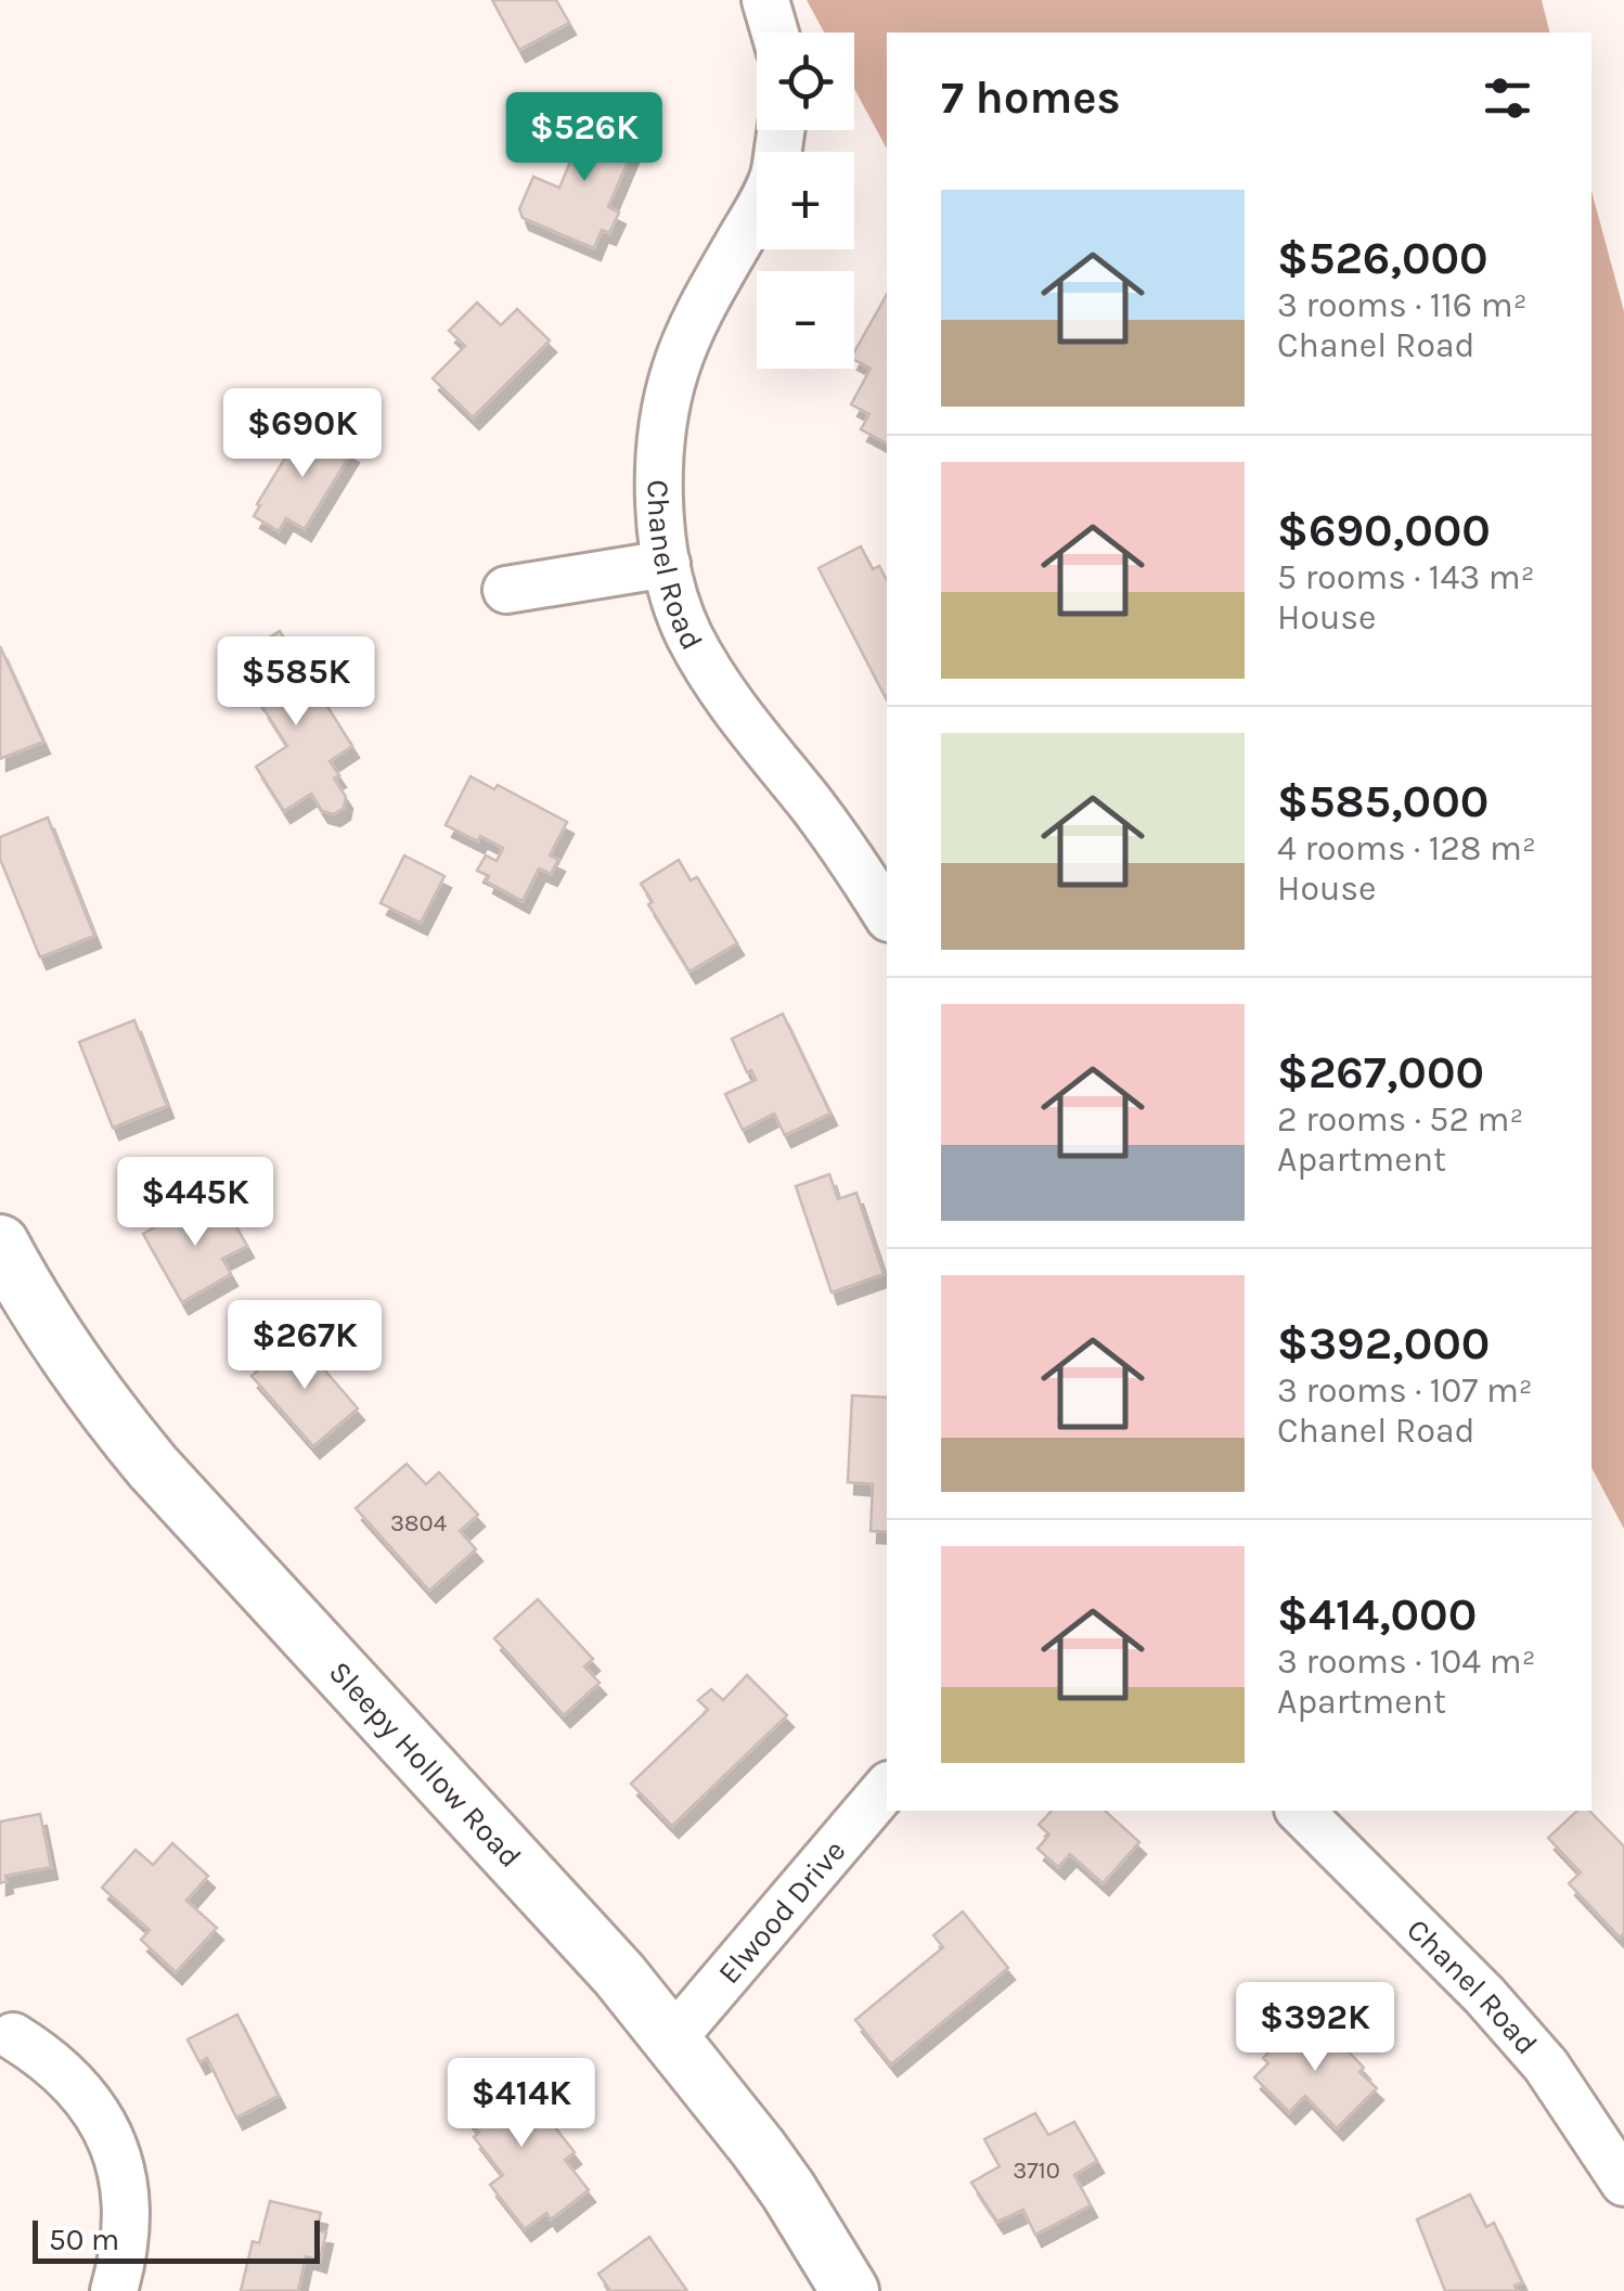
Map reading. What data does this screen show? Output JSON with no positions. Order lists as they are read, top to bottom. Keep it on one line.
{"streets":{"main road":["Sleepy Hollow Road"],"street":["Chanel Road","Elwood Drive"]},"crossings":[["Sleepy Hollow Road","Elwood Drive"]],"house_numbers":["3804","3710"],"scale_bar":"50 m","page":{"map_buttons":["+","−"],"heading":"7 homes","price":["$526K","$690K","$585K","$445K","$267K","$392K","$414K"],"list":[{"name":"$526,000","note":"3 rooms · 116 m² · Chanel Road"},{"name":"$690,000","note":"5 rooms · 143 m² · House"},{"name":"$585,000","note":"4 rooms · 128 m² · House"},{"name":"$267,000","note":"2 rooms · 52 m² · Apartment"},{"name":"$392,000","note":"3 rooms · 107 m² · Chanel Road"},{"name":"$414,000","note":"3 rooms · 104 m² · Apartment"}],"scale":"50 m"}}
